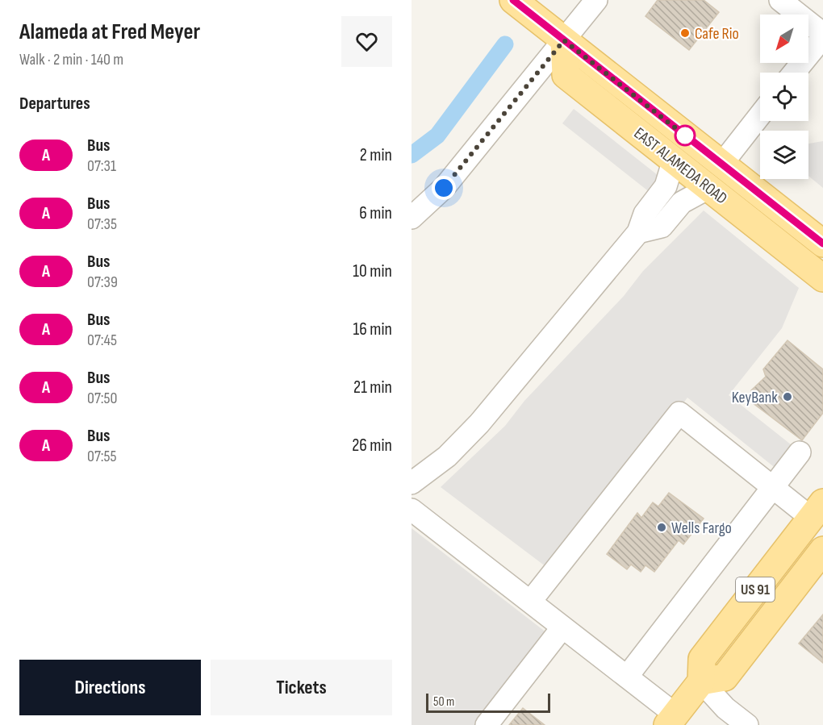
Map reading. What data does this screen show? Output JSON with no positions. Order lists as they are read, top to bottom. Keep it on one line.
{"streets":{"main road":["EAST ALAMEDA ROAD","US 91"]},"places":["Cafe Rio","KeyBank","Wells Fargo"],"lines":["bus line A"],"scale_bar":"50 m","north":"bottom left","page":{"heading":[["Alameda at Fred Meyer","Walk · 2 min · 140 m"],"Departures"],"list":[{"mark":"A","name":"Bus","note":"07:31","value":"2 min"},{"mark":"A","name":"Bus","note":"07:35","value":"6 min"},{"mark":"A","name":"Bus","note":"07:39","value":"10 min"},{"mark":"A","name":"Bus","note":"07:45","value":"16 min"},{"mark":"A","name":"Bus","note":"07:50","value":"21 min"},{"mark":"A","name":"Bus","note":"07:55","value":"26 min"}],"buttons":["Directions","Tickets"],"scale":"50 m"}}
